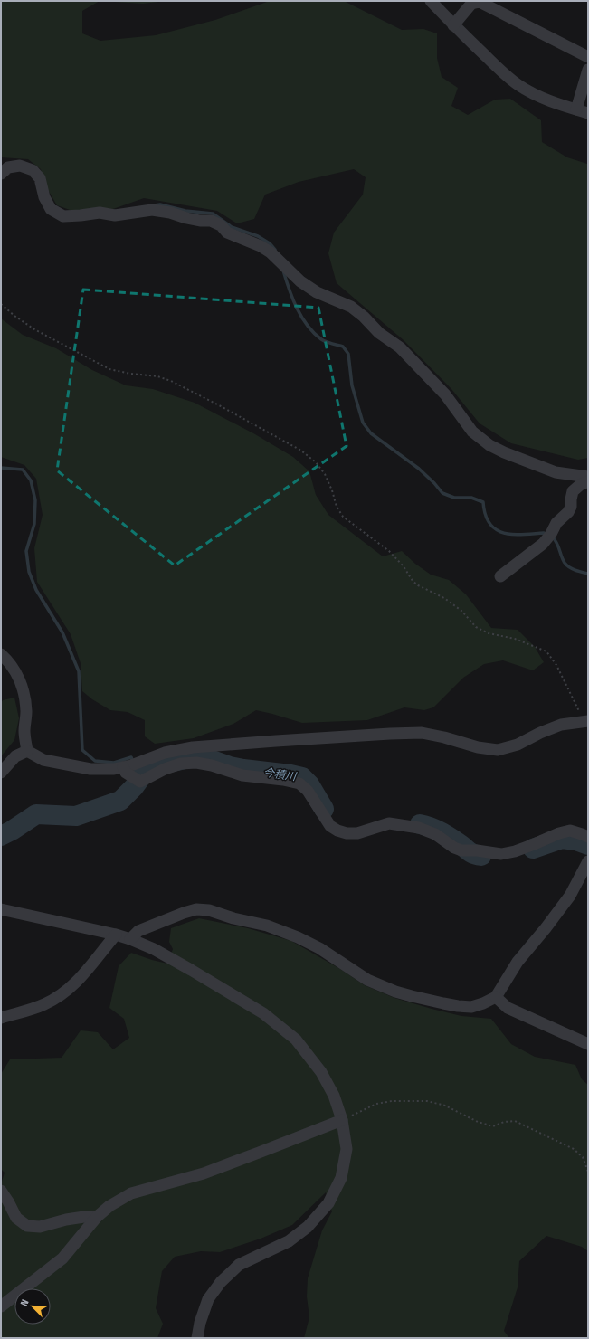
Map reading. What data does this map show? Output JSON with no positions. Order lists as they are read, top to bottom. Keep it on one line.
{"water":["今積川"],"north":"top left"}
